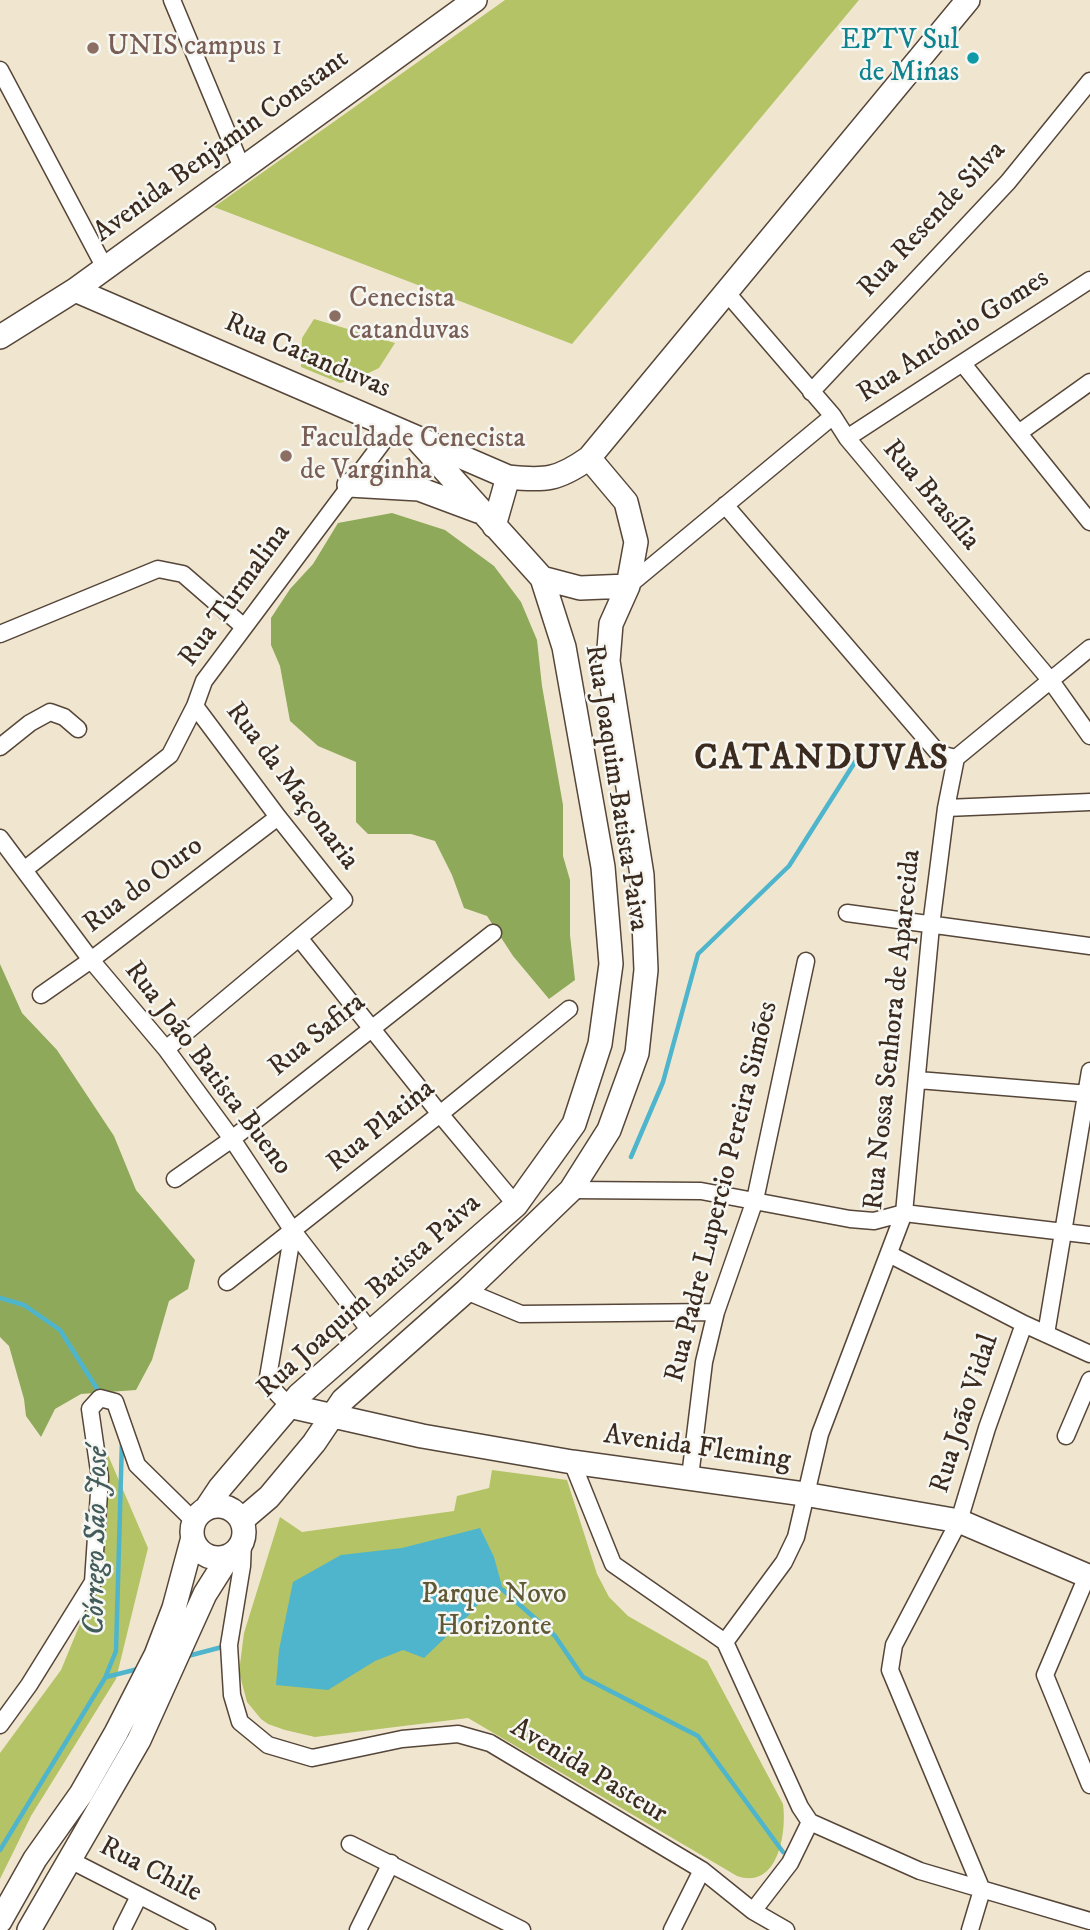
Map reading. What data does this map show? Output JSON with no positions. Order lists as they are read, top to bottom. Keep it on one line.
{"streets":{"main road":["Avenida Benjamin Constant","Rua Catanduvas","Rua Joaquim Batista Paiva","Avenida Fleming"],"street":["Rua Resende Silva","Rua Antônio Gomes","Rua Brasília","Rua Turmalina","Rua da Maçonaria","Rua do Ouro","Rua Nossa Senhora de Aparecida","Rua Safira","Rua João Batista Bueno","Rua Platina","Rua Padre Lupercio Pereira Simões","Rua João Vidal","Avenida Pasteur","Rua Chile"]},"crossings":[["Avenida Benjamin Constant","Rua Catanduvas"],["Rua Resende Silva","Rua Brasília"],["Rua Antônio Gomes","Rua Brasília"],["Rua Catanduvas","Rua Brasília"],["Rua Catanduvas","Rua Turmalina"],["Rua Catanduvas","Rua Joaquim Batista Paiva"],["Rua Turmalina","Rua da Maçonaria"],["Rua Turmalina","Rua João Batista Bueno"],["Rua da Maçonaria","Rua do Ouro"],["Rua Joaquim Batista Paiva","Rua João Batista Bueno"],["Rua Joaquim Batista Paiva","Avenida Fleming"],["Rua Joaquim Batista Paiva","Avenida Pasteur"],["Rua Joaquim Batista Paiva","Rua Chile"],["Rua do Ouro","Rua João Batista Bueno"],["Rua Nossa Senhora de Aparecida","Avenida Fleming"],["Rua Safira","Rua João Batista Bueno"],["Rua João Batista Bueno","Rua Platina"],["Rua Padre Lupercio Pereira Simões","Avenida Fleming"],["Rua João Vidal","Avenida Fleming"]],"districts":["CATANDUVAS"],"water":["Córrego São José"],"parks":["Parque Novo Horizonte"],"places":["UNIS campus 1","EPTV Sul de Minas","Cenecista catanduvas","Faculdade Cenecista de Varginha"]}
